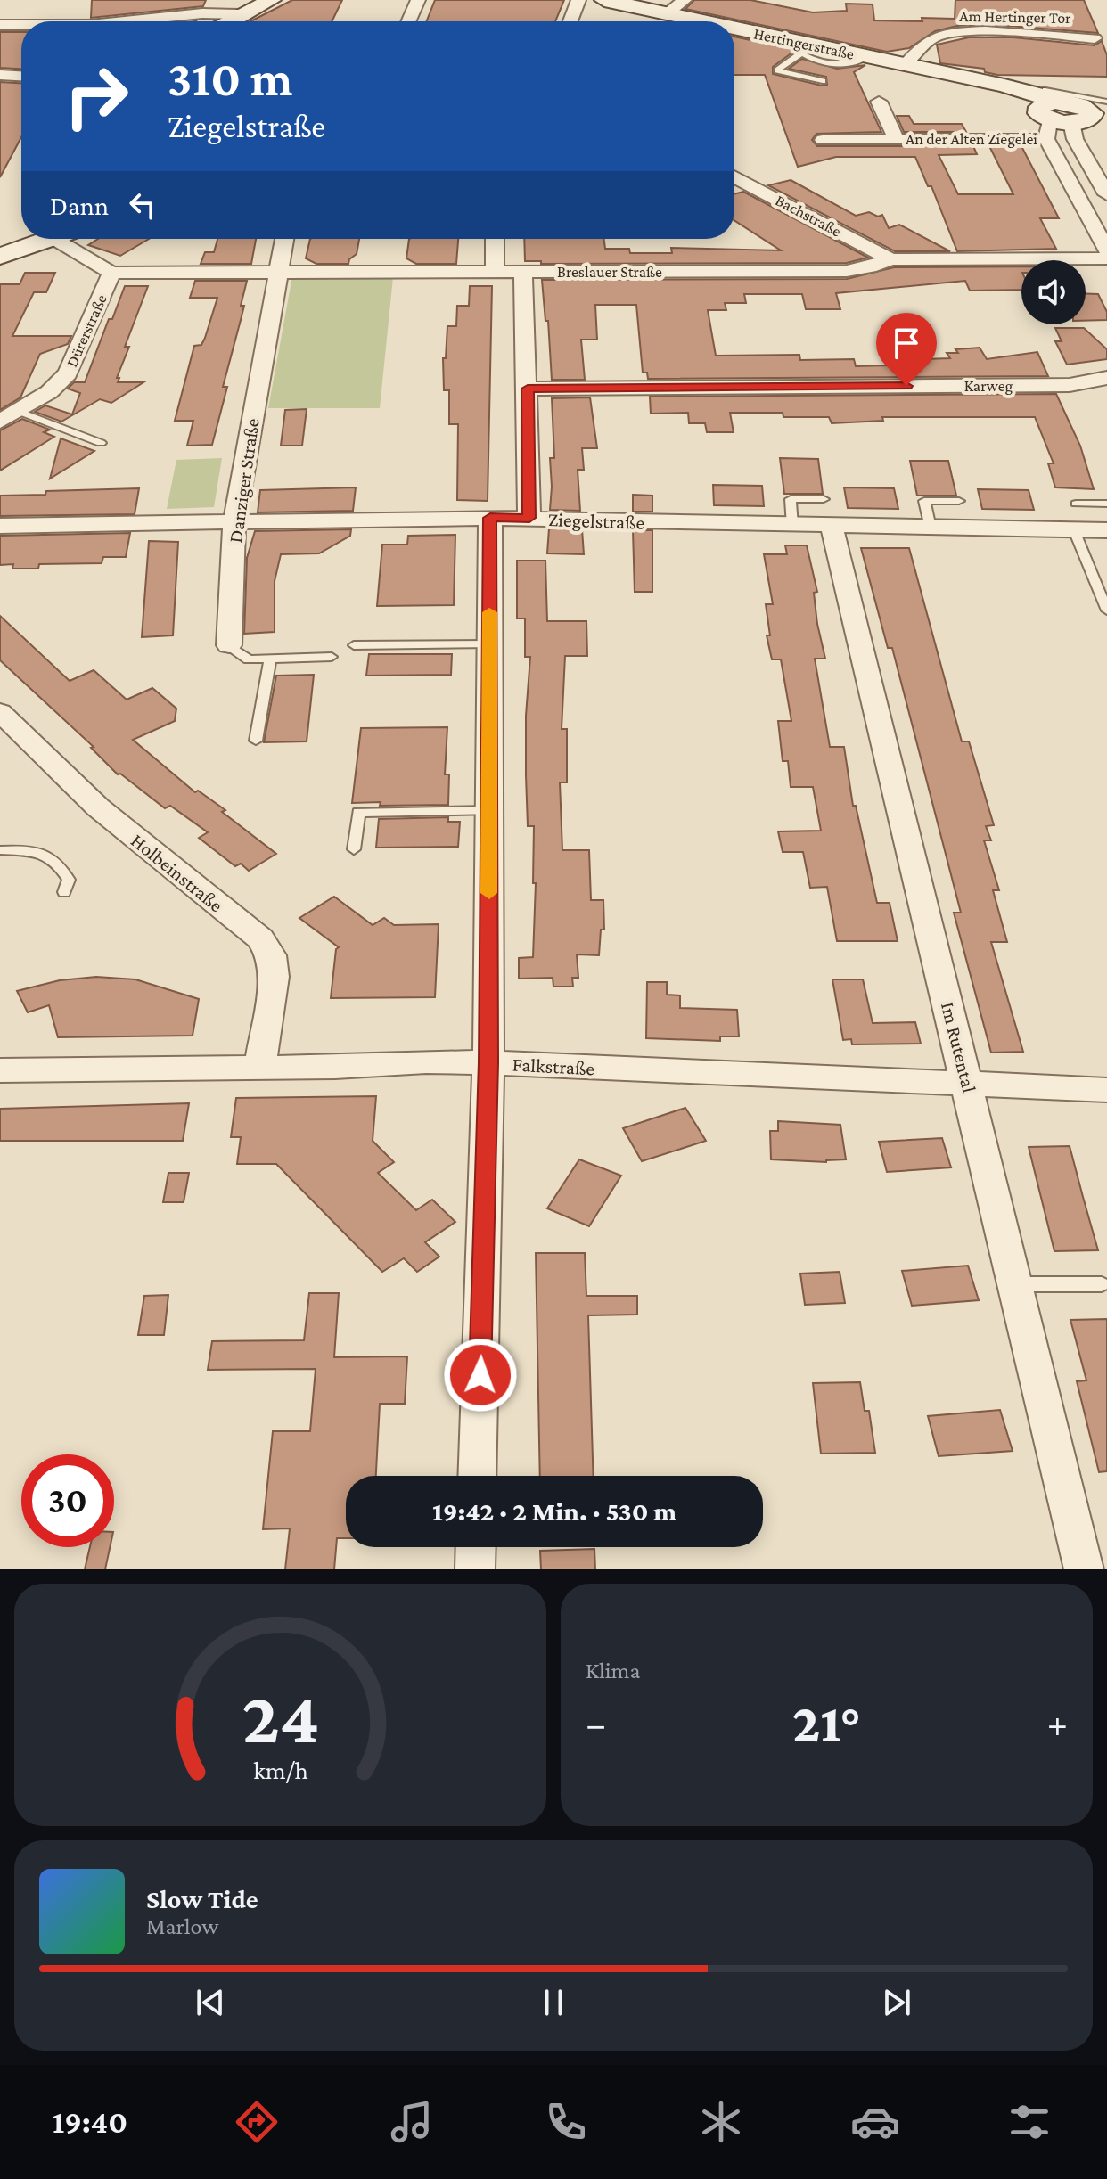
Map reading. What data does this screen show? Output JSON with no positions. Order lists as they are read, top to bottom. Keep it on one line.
{"streets":{"main road":["Hertingerstraße"],"street":["Am Hertinger Tor","An der Alten Ziegelei","Bachstraße","Breslauer Straße","Dürerstraße","Karweg","Danziger Straße","Ziegelstraße","Holbeinstraße","Im Rutental","Falkstraße"]},"crossings":[["Am Hertinger Tor","Hertingerstraße"],["Hertingerstraße","An der Alten Ziegelei"],["Bachstraße","Breslauer Straße"],["Breslauer Straße","Dürerstraße"],["Breslauer Straße","Danziger Straße"],["Danziger Straße","Ziegelstraße"],["Ziegelstraße","Im Rutental"],["Holbeinstraße","Falkstraße"],["Im Rutental","Falkstraße"]],"page":{"turn":["310 m","Ziegelstraße"],"then":"Dann","limit":"30","trip":"19:42 · 2 Min. · 530 m","tile":"Klima","heat":["−","21°","+"],"song":["Slow Tide","Marlow"],"tabs":"19:40","gauge":["24","km/h"]}}
